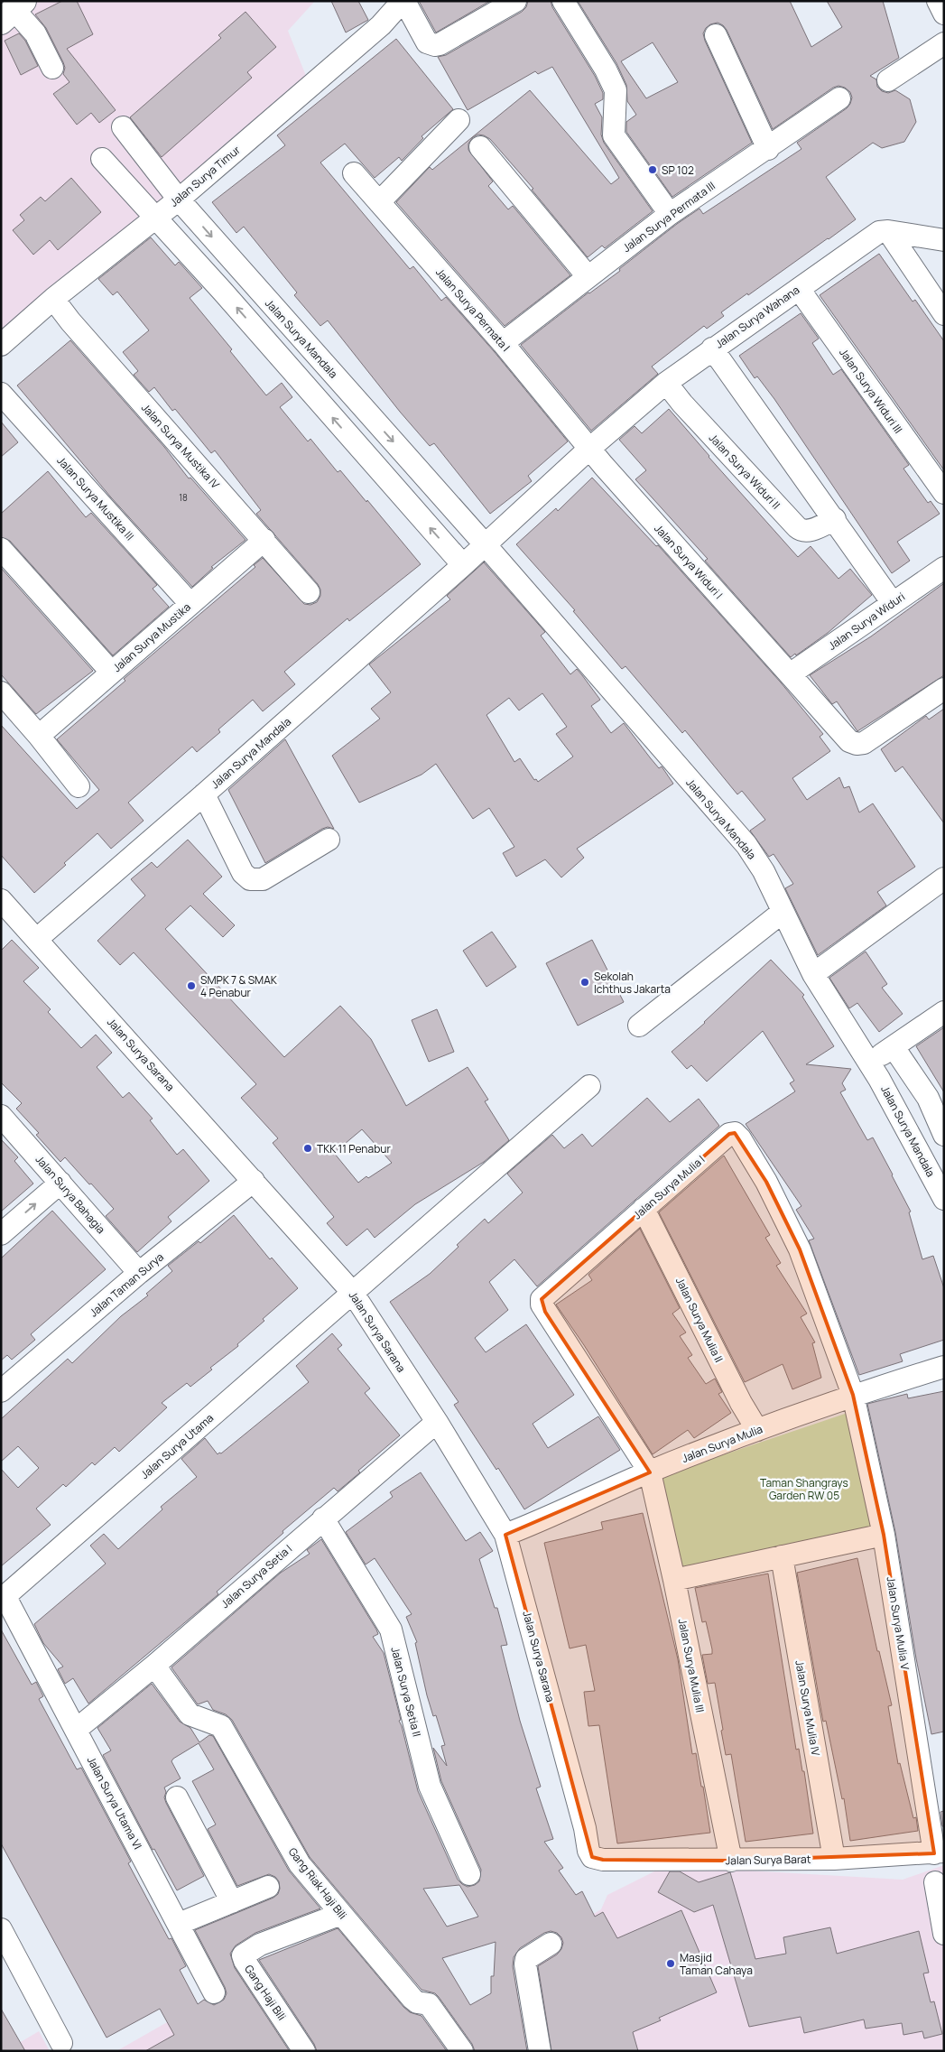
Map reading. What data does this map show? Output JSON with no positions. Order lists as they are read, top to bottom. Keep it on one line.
{"streets":{"street":["Jalan Surya Timur","Jalan Surya Permata III","Jalan Surya Permata I","Jalan Surya Wahana","Jalan Surya Mandala","Jalan Surya Widuri III","Jalan Surya Mustika IV","Jalan Surya Widuri II","Jalan Surya Mustika III","Jalan Surya Widuri I","Jalan Surya Widuri","Jalan Surya Mustika","Jalan Surya Sarana","Jalan Surya Mulia I","Jalan Surya Bahagia","Jalan Taman Surya","Jalan Surya Mulia II","Jalan Surya Mulia","Jalan Surya Utama","Jalan Surya Setia I","Jalan Surya Mulia V","Jalan Surya Mulia III","Jalan Surya Setia II","Jalan Surya Mulia IV","Jalan Surya Utama VI","Jalan Surya Barat","Gang Riak Haji Bili","Gang Haji Bili"]},"crossings":[["Jalan Surya Timur","Jalan Surya Mandala"],["Jalan Surya Timur","Jalan Surya Mustika IV"],["Jalan Surya Permata III","Jalan Surya Permata I"],["Jalan Surya Permata I","Jalan Surya Wahana"],["Jalan Surya Permata I","Jalan Surya Mandala"],["Jalan Surya Permata I","Jalan Surya Widuri I"],["Jalan Surya Wahana","Jalan Surya Mandala"],["Jalan Surya Wahana","Jalan Surya Widuri III"],["Jalan Surya Wahana","Jalan Surya Widuri II"],["Jalan Surya Wahana","Jalan Surya Widuri I"],["Jalan Surya Mandala","Jalan Surya Widuri I"],["Jalan Surya Mandala","Jalan Surya Sarana"],["Jalan Surya Mustika IV","Jalan Surya Mustika"],["Jalan Surya Mustika III","Jalan Surya Mustika"],["Jalan Surya Widuri I","Jalan Surya Widuri"],["Jalan Surya Sarana","Jalan Taman Surya"],["Jalan Surya Sarana","Jalan Surya Mulia"],["Jalan Surya Sarana","Jalan Surya Utama"],["Jalan Surya Sarana","Jalan Surya Setia I"],["Jalan Surya Sarana","Jalan Surya Barat"],["Jalan Surya Mulia I","Jalan Surya Mulia II"],["Jalan Surya Mulia I","Jalan Surya Mulia"],["Jalan Surya Mulia I","Jalan Surya Mulia V"],["Jalan Surya Mulia I","Jalan Surya Mulia III"],["Jalan Surya Bahagia","Jalan Taman Surya"],["Jalan Surya Mulia II","Jalan Surya Mulia"],["Jalan Surya Mulia","Jalan Surya Mulia V"],["Jalan Surya Mulia","Jalan Surya Mulia III"],["Jalan Surya Utama","Jalan Surya Utama VI"],["Jalan Surya Setia I","Jalan Surya Setia II"],["Jalan Surya Setia I","Jalan Surya Utama VI"],["Jalan Surya Setia I","Gang Riak Haji Bili"],["Jalan Surya Mulia V","Jalan Surya Barat"],["Jalan Surya Mulia III","Jalan Surya Barat"],["Jalan Surya Mulia IV","Jalan Surya Barat"],["Gang Riak Haji Bili","Gang Haji Bili"]],"parks":["Taman Shangrays Garden RW 05"],"places":["SP 102","Sekolah Ichthus Jakarta","SMPK 7 & SMAK 4 Penabur","TKK 11 Penabur","Masjid Taman Cahaya"],"house_numbers":["18"]}
